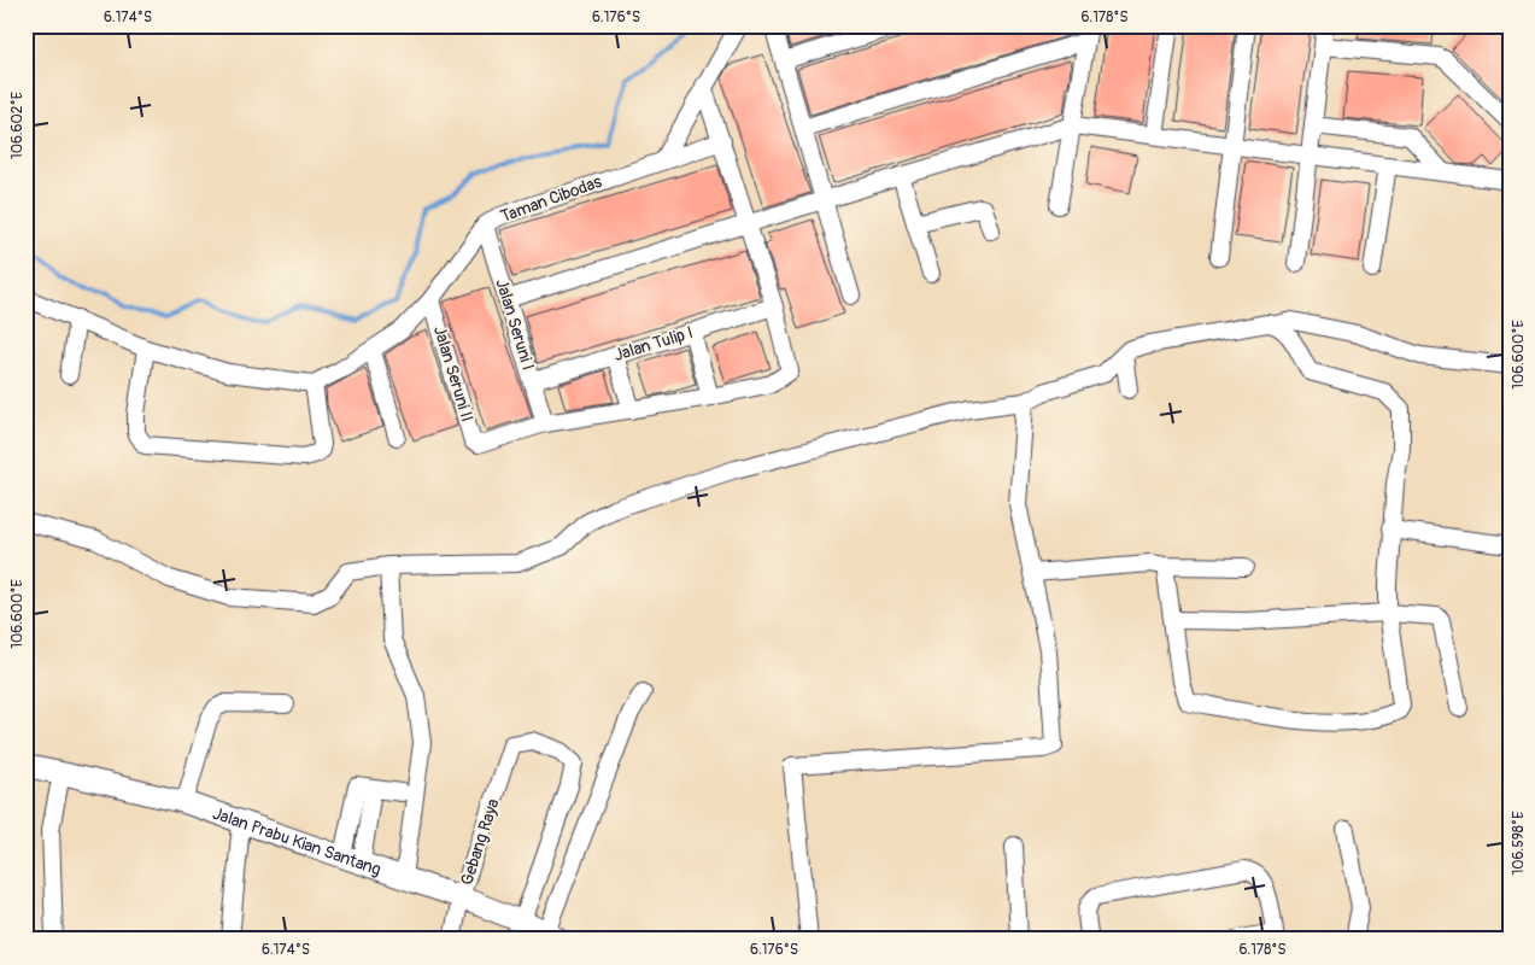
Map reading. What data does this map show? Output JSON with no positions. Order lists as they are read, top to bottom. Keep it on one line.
{"streets":{"main road":["Jalan Prabu Kian Santang"],"street":["Taman Cibodas","Jalan Seruni I","Jalan Tulip I","Jalan Seruni II","Gebang Raya"]},"crossings":[["Taman Cibodas","Jalan Seruni I"],["Taman Cibodas","Jalan Seruni II"],["Jalan Seruni I","Jalan Tulip I"],["Jalan Seruni I","Jalan Seruni II"],["Jalan Prabu Kian Santang","Gebang Raya"]],"coordinates":["6.174°S","6.176°S","6.178°S","106.602°E","106.600°E","106.598°E"]}
